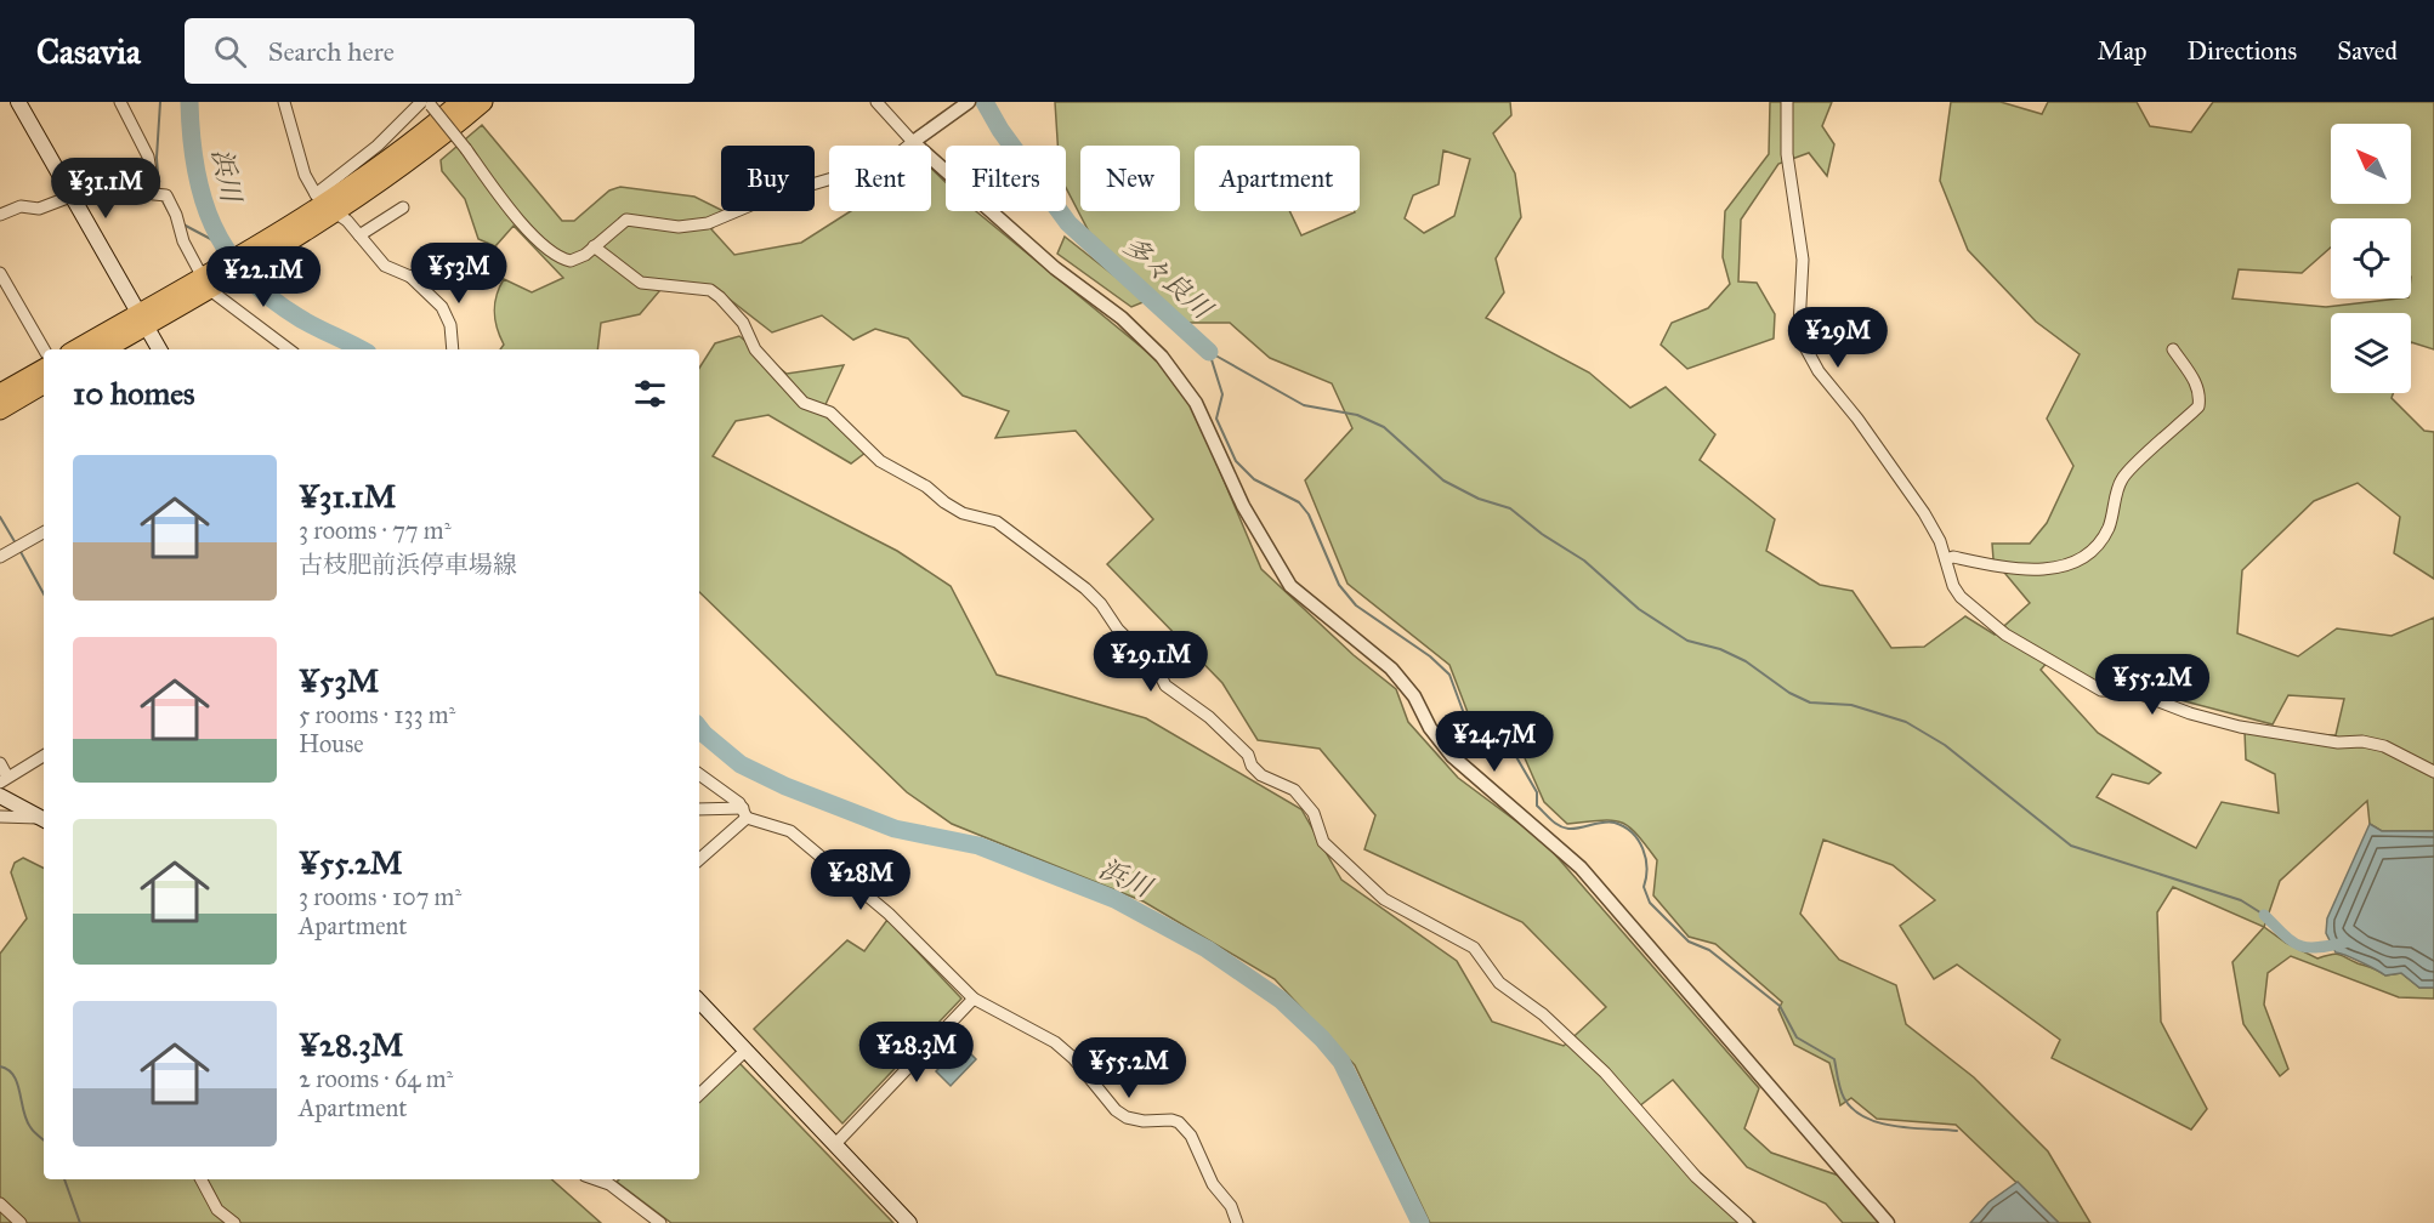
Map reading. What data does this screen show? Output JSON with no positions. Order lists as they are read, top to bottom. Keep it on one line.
{"water":["浜川","多々良川"],"north":"top left","page":{"header":"Casavia","search":"Search here","nav":["Map","Directions","Saved"],"chip":["Buy","Rent","Filters","New","Apartment"],"price":["¥31.1M","¥53M","¥22.1M","¥29M","¥29.1M","¥55.2M","¥24.7M","¥28M","¥28.3M","¥55.2M"],"heading":"10 homes","list":[{"name":"¥31.1M","note":"3 rooms · 77 m² · 古枝肥前浜停車場線"},{"name":"¥53M","note":"5 rooms · 133 m² · House"},{"name":"¥55.2M","note":"3 rooms · 107 m² · Apartment"},{"name":"¥28.3M","note":"2 rooms · 64 m² · Apartment"}]}}
